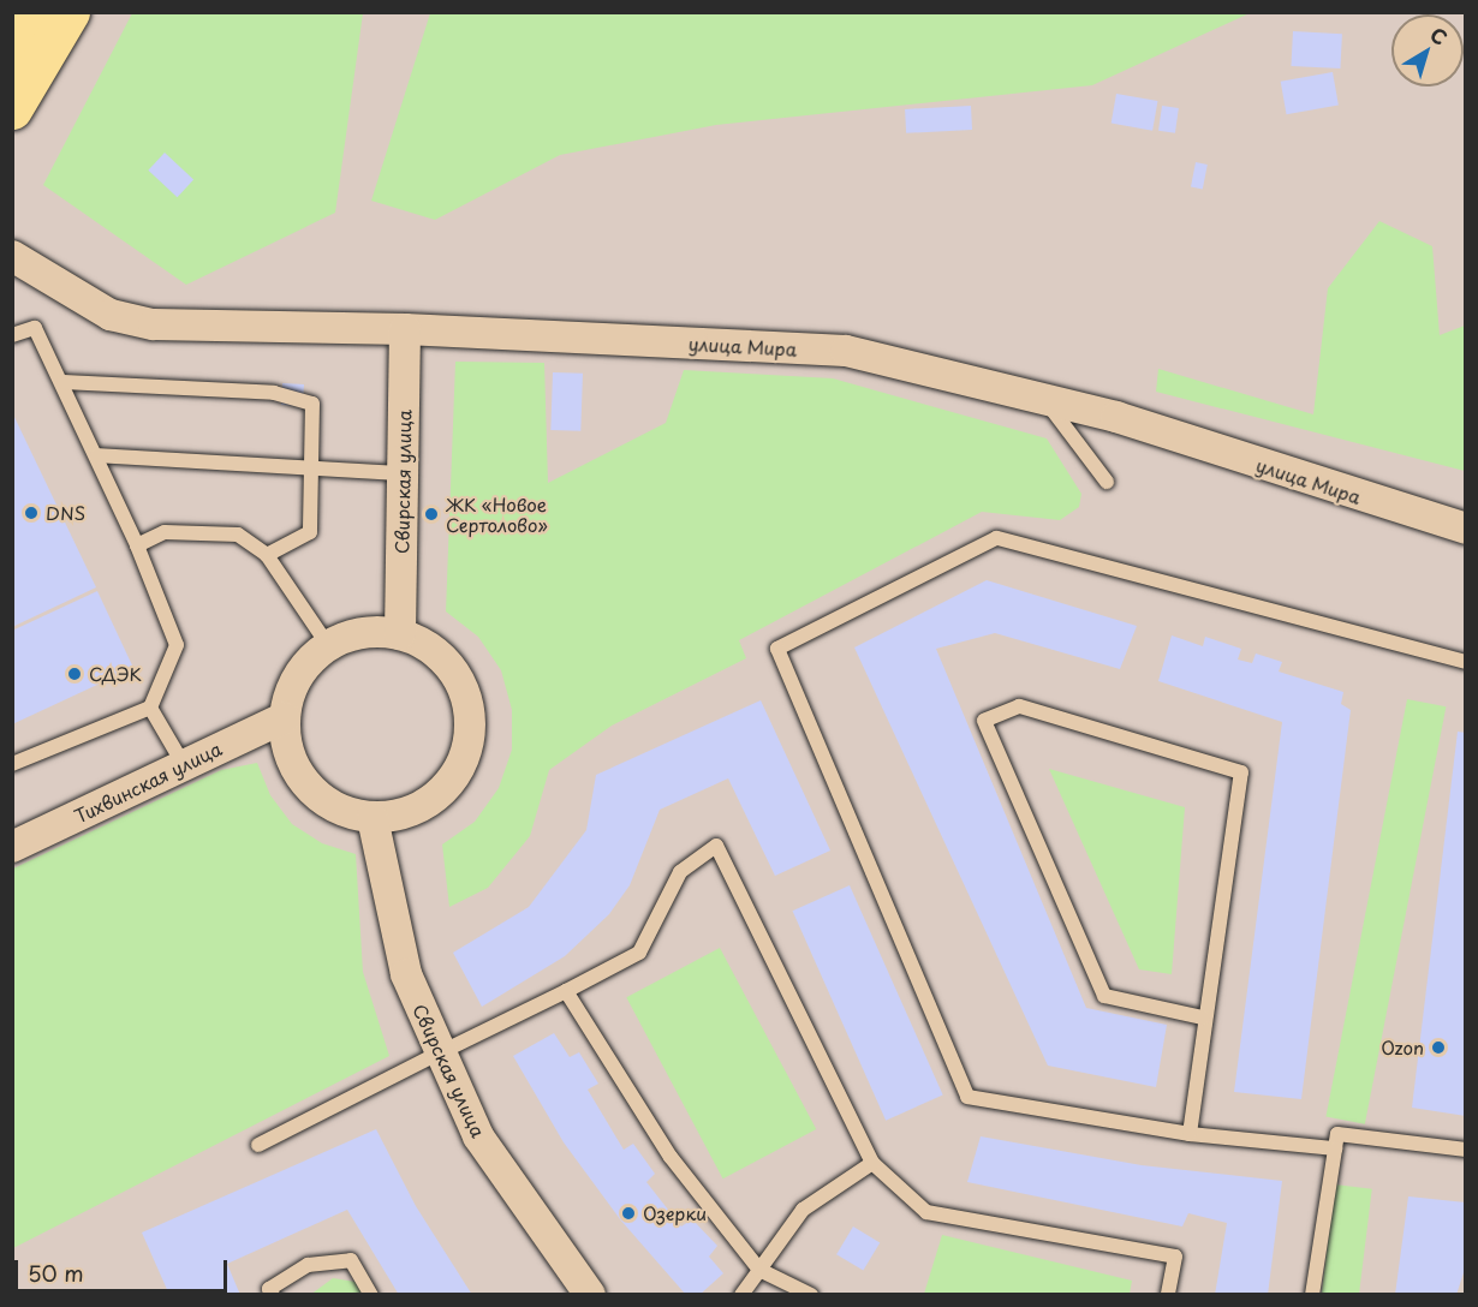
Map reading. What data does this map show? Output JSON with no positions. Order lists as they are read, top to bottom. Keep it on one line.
{"streets":{"street":["улица Мира","Свирская улица","Тихвинская улица"]},"crossings":[["улица Мира","Свирская улица"],["Свирская улица","Тихвинская улица"]],"places":["DNS","ЖК «Новое Сертолово»","СДЭК","Ozon","Озерки"],"scale_bar":"50 m","north":"top right"}
